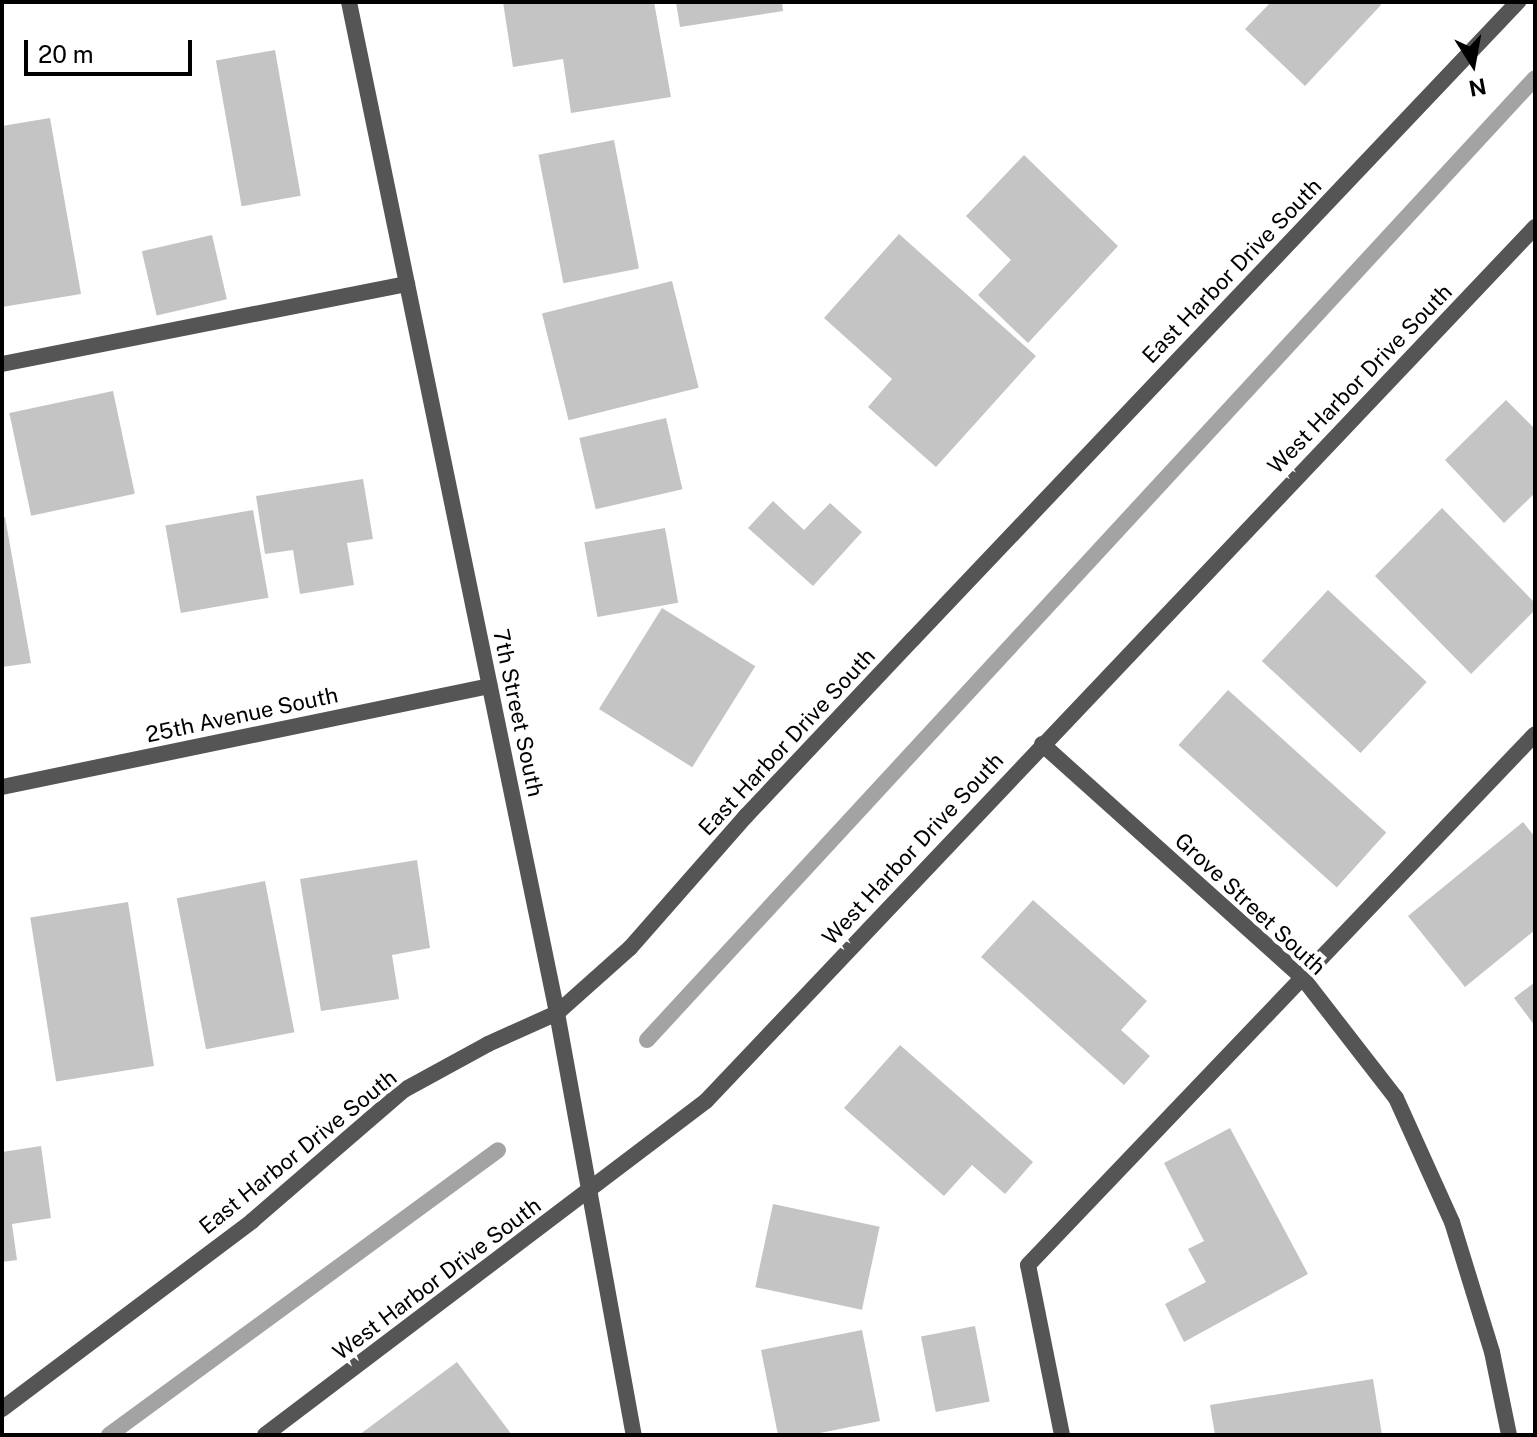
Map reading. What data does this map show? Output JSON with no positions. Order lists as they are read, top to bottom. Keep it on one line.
{"streets":{"street":["East Harbor Drive South","West Harbor Drive South","7th Street South","25th Avenue South","Grove Street South"]},"crossings":[["East Harbor Drive South","7th Street South"],["West Harbor Drive South","7th Street South"],["West Harbor Drive South","Grove Street South"],["7th Street South","25th Avenue South"]],"scale_bar":"20 m","north":"bottom"}
